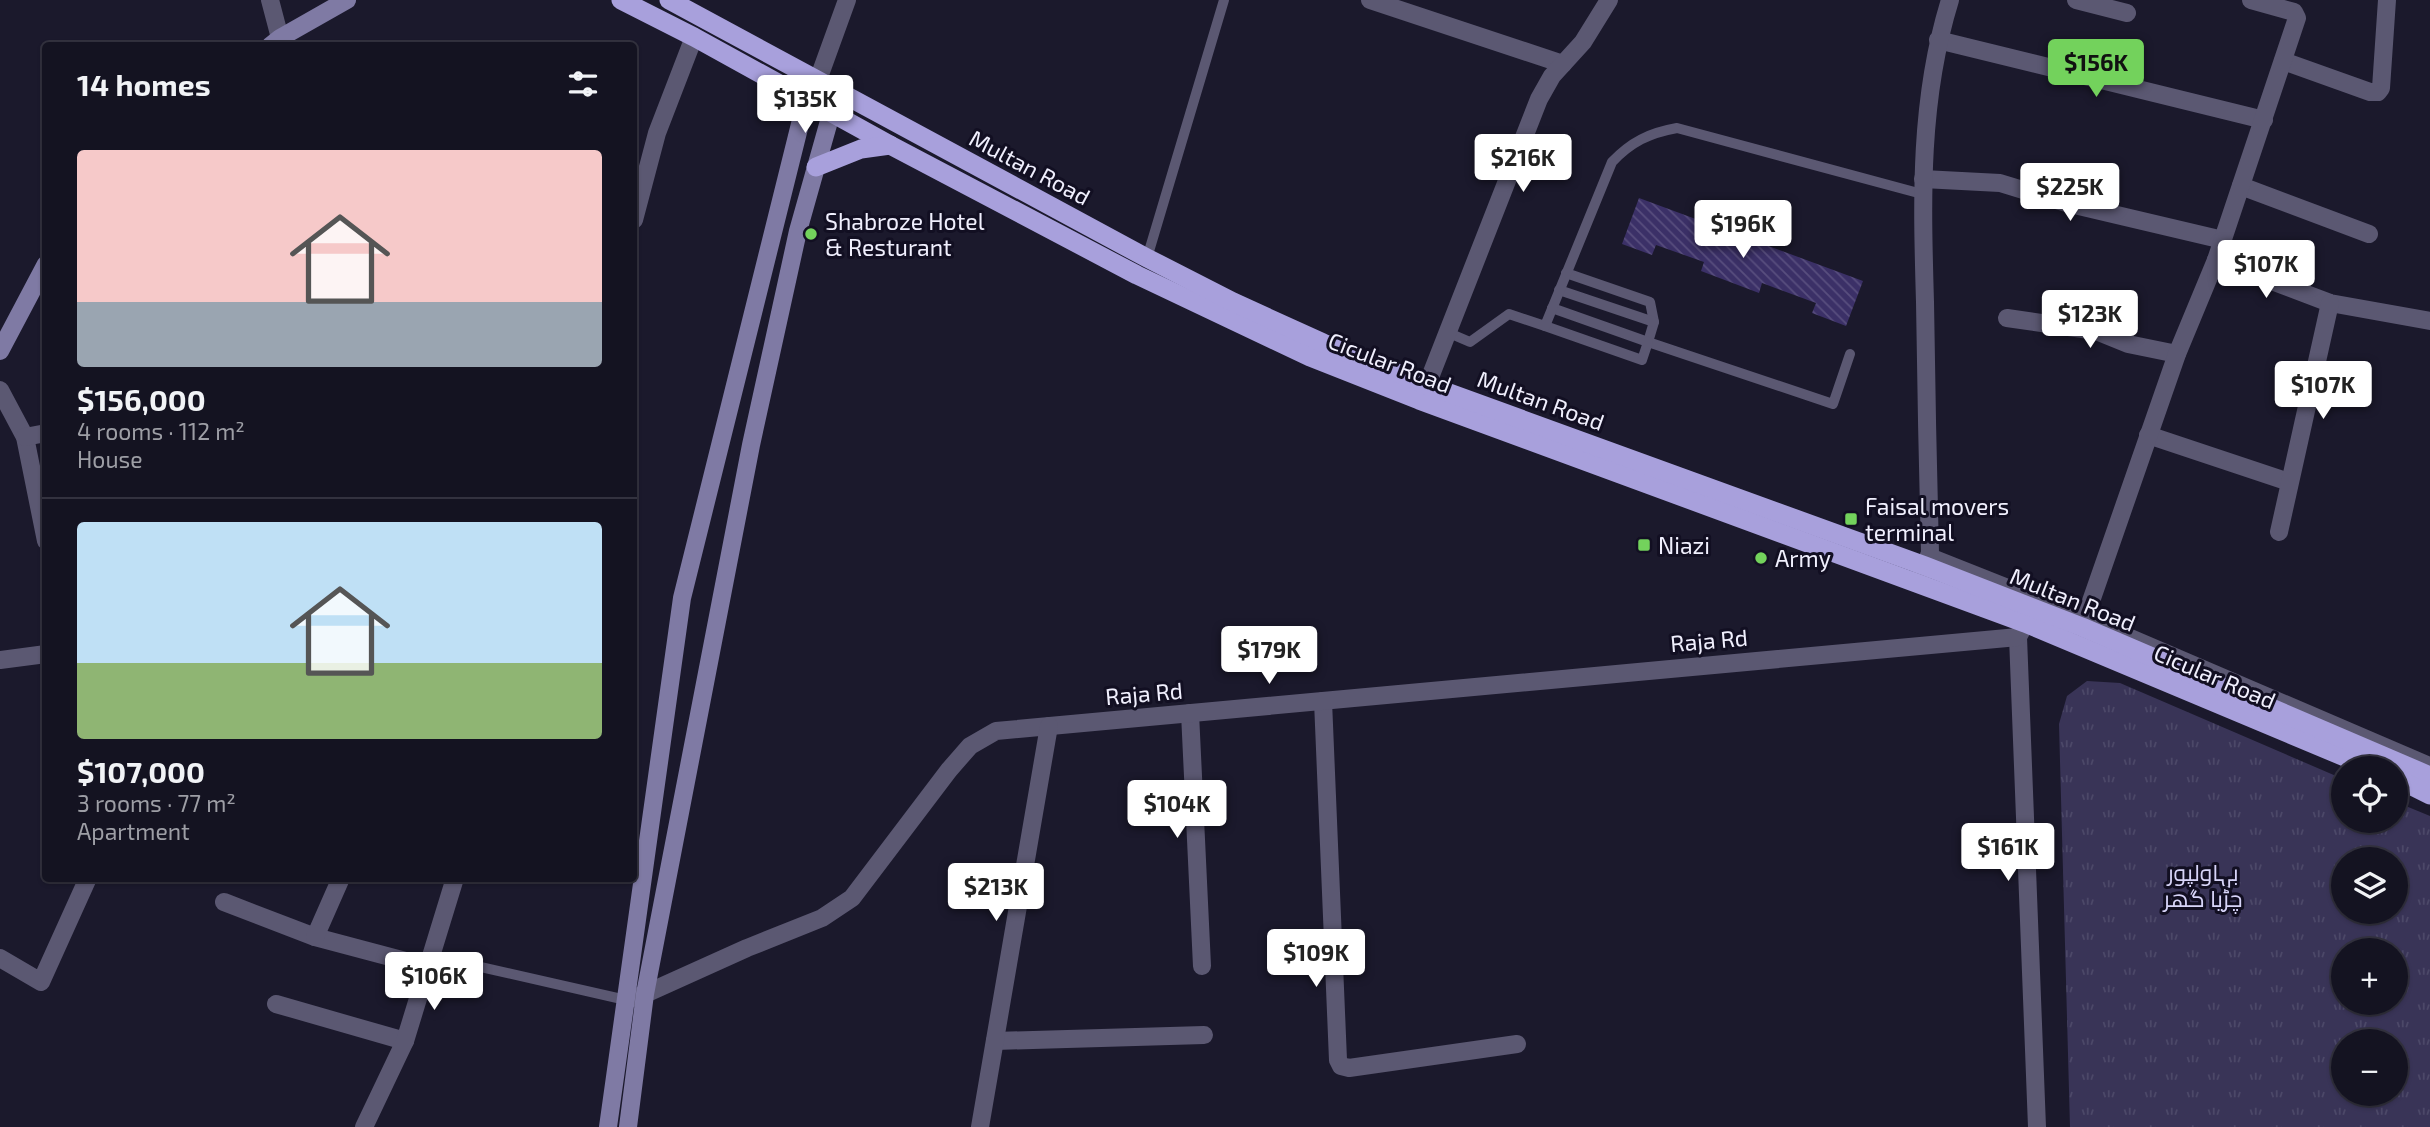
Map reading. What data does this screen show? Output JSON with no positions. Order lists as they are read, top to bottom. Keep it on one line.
{"streets":{"highway":["Multan Road","Cicular Road"],"street":["Raja Rd"]},"crossings":[["Multan Road","Cicular Road"],["Multan Road","Raja Rd"],["Cicular Road","Raja Rd"]],"parks":["بہاولپور چڑیا گھر"],"places":{"other":["Shabroze Hotel & Resturant","Army"],"transit":["Faisal movers terminal","Niazi"]},"page":{"price":["$156K","$135K","$216K","$225K","$196K","$107K","$123K","$107K","$179K","$104K","$161K","$213K","$109K","$106K"],"heading":"14 homes","list":[{"name":"$156,000","note":"4 rooms · 112 m² · House"},{"name":"$107,000","note":"3 rooms · 77 m² · Apartment"}],"map_buttons":["+","−"]}}
